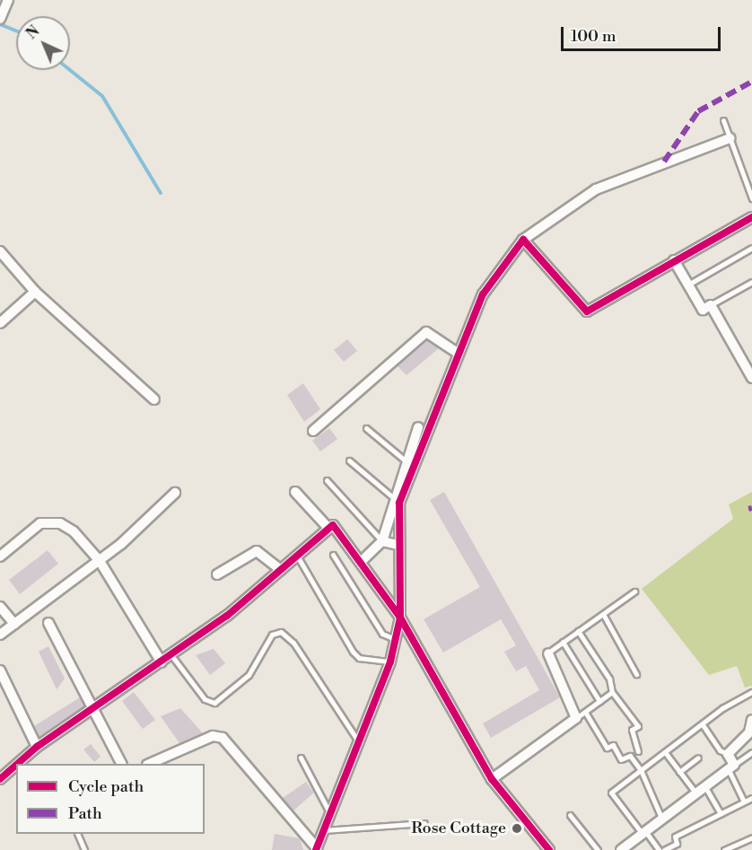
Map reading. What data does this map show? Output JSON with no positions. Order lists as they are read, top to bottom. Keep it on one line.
{"places":["Rose Cottage"],"legend":["Cycle path","Path"],"scale_bar":"100 m","north":"top left"}
